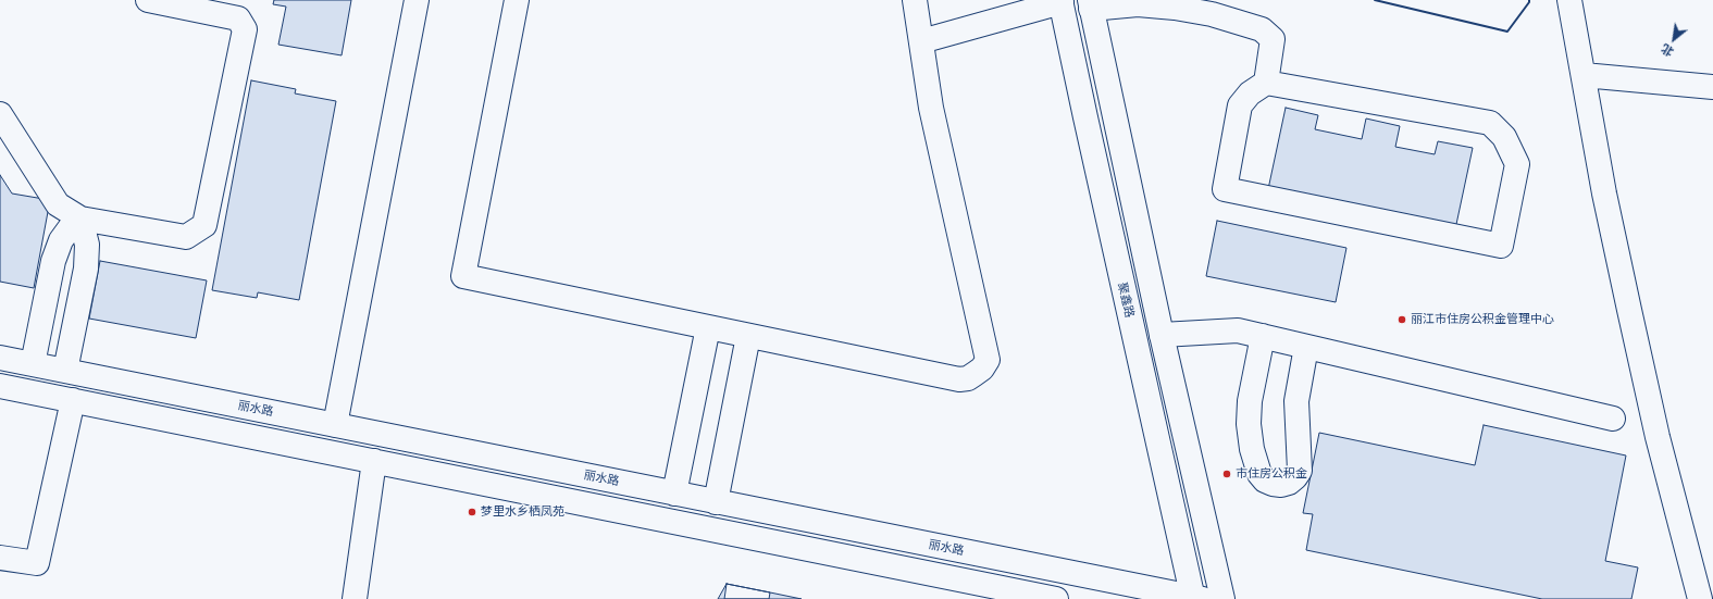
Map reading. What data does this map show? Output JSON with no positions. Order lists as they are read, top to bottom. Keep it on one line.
{"streets":{"street":["聚鑫路","丽水路"]},"crossings":[["聚鑫路","丽水路"]],"places":["丽江市住房公积金管理中心","市住房公积金","梦里水乡栖凤苑"],"north":"bottom left"}
